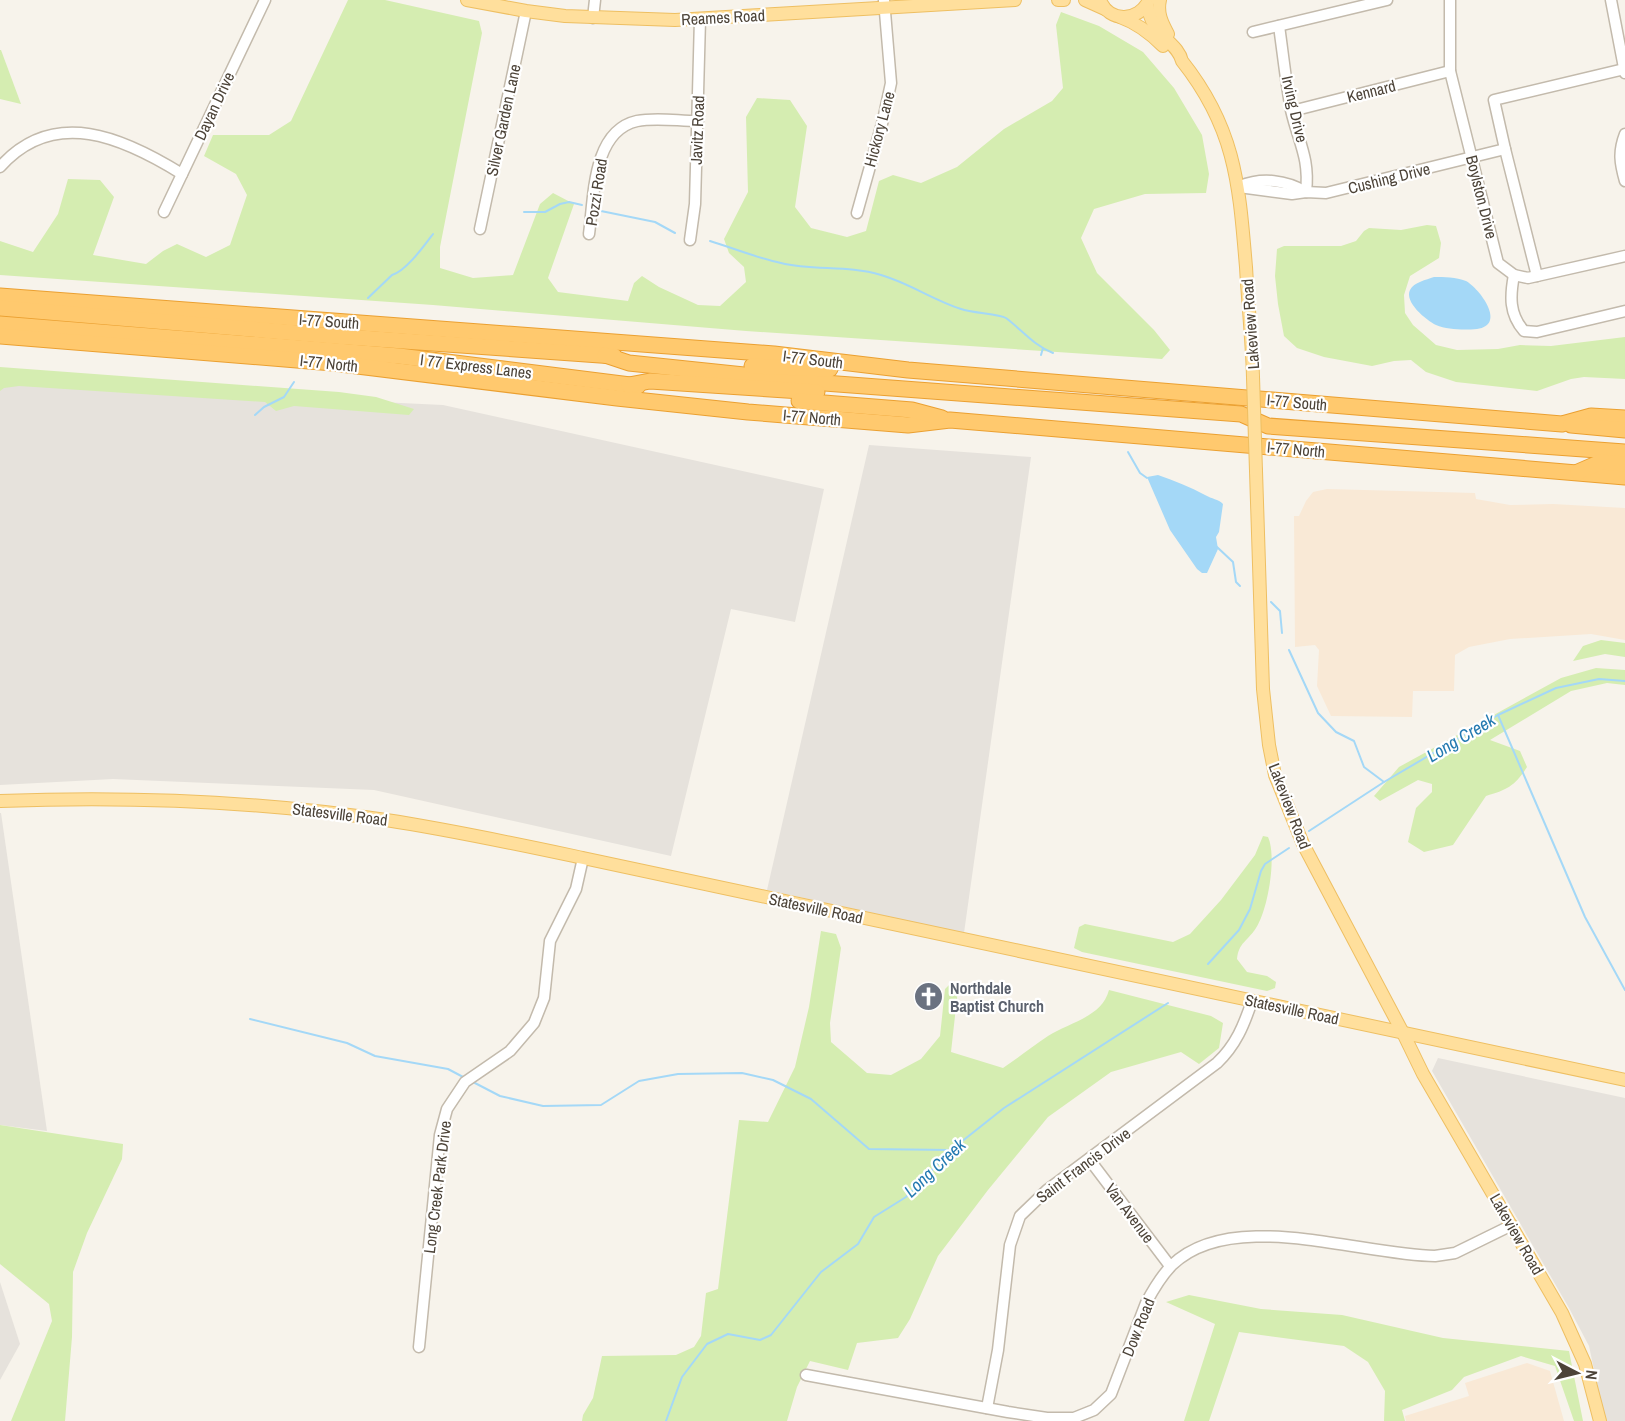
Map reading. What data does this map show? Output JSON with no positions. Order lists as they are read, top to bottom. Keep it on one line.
{"streets":{"highway":["I-77 South","I-77 North","I 77 Express Lanes"],"main road":["Reames Road","Lakeview Road","Statesville Road"],"street":["Kennard","Dayan Drive","Irving Drive","Silver Garden Lane","Hickory Lane","Javitz Road","Cushing Drive","Pozzi Road","Boylston Drive","Saint Francis Drive","Long Creek Park Drive","Van Avenue","Dow Road"]},"crossings":[["Reames Road","Silver Garden Lane"],["Reames Road","Hickory Lane"],["Reames Road","Javitz Road"],["Kennard","Irving Drive"],["Kennard","Boylston Drive"],["Irving Drive","Cushing Drive"],["Javitz Road","Pozzi Road"],["Cushing Drive","Boylston Drive"],["Cushing Drive","Lakeview Road"],["I-77 South","I 77 Express Lanes"],["Lakeview Road","Statesville Road"],["Lakeview Road","Dow Road"],["I-77 North","I 77 Express Lanes"],["Statesville Road","Saint Francis Drive"],["Statesville Road","Long Creek Park Drive"],["Saint Francis Drive","Van Avenue"],["Saint Francis Drive","Dow Road"],["Van Avenue","Dow Road"]],"water":["Long Creek"],"places":{"church":["Northdale Baptist Church"]},"north":"right"}
